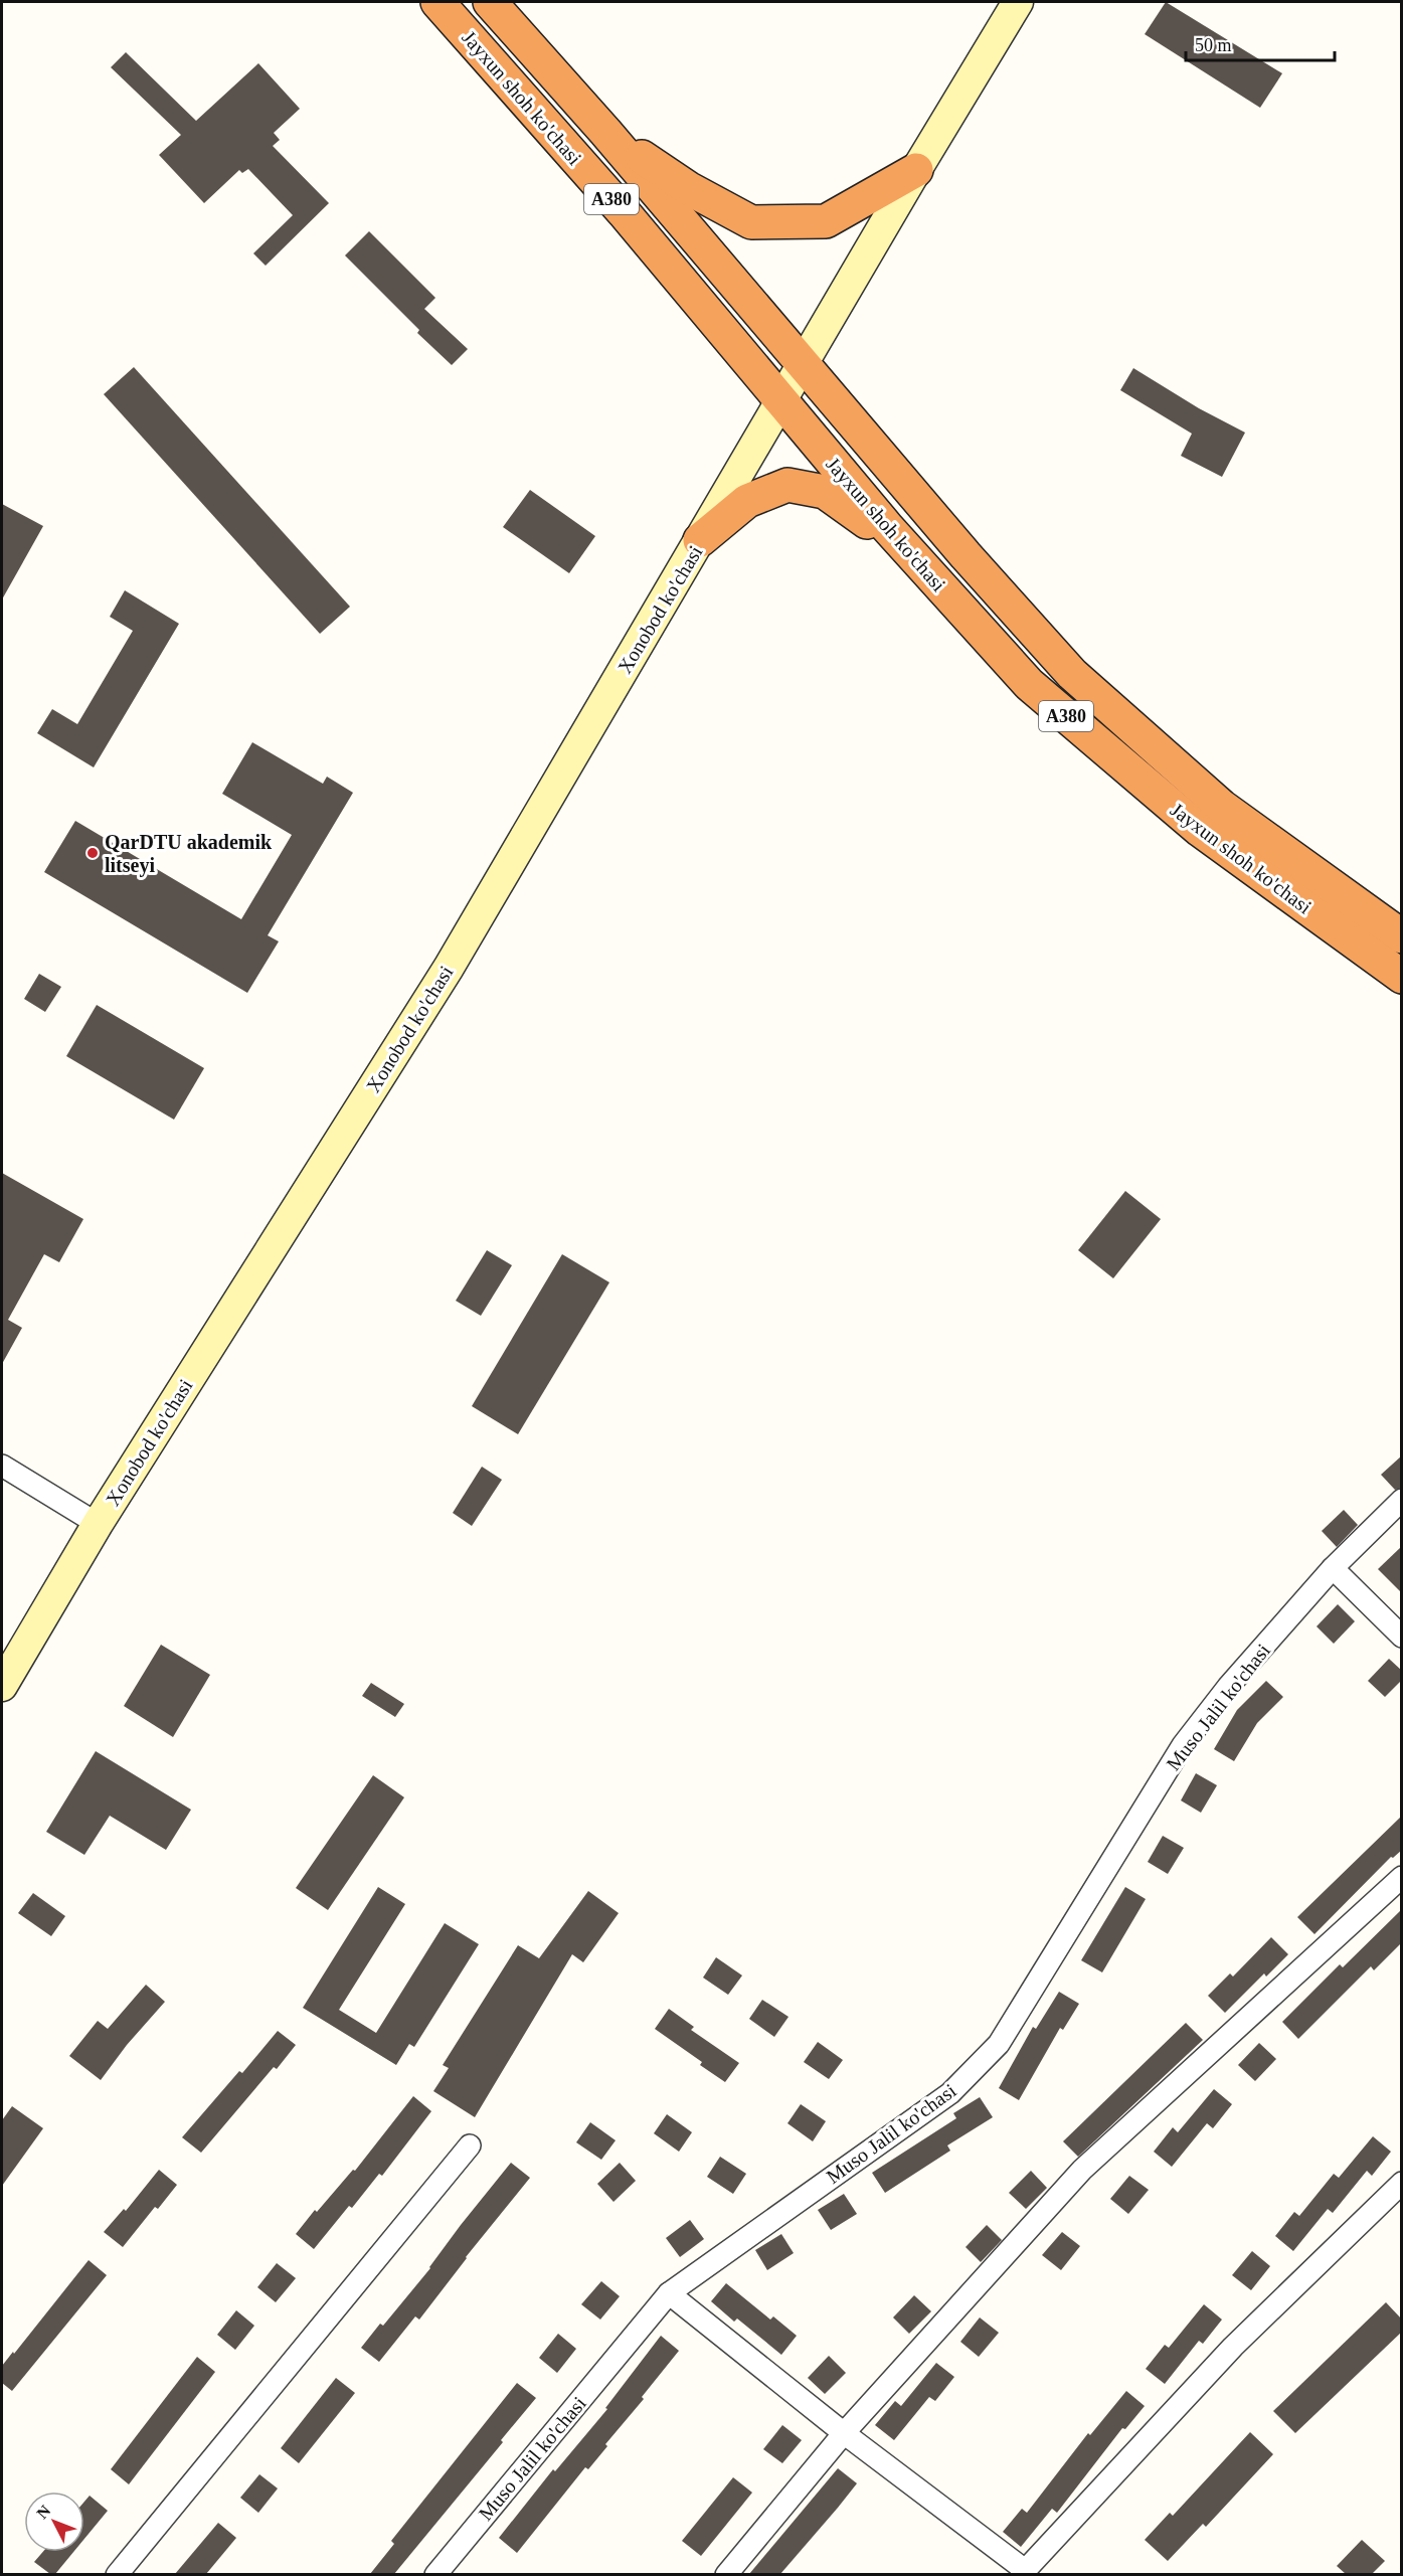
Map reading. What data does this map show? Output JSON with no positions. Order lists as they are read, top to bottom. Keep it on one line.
{"streets":{"highway":["Jayxun shoh ko'chasi","A380"],"main road":["Xonobod ko'chasi"],"street":["Muso Jalil ko'chasi"]},"crossings":[["Jayxun shoh ko'chasi","Xonobod ko'chasi"]],"places":["QarDTU akademik litseyi"],"scale_bar":"50 m","north":"top left"}
